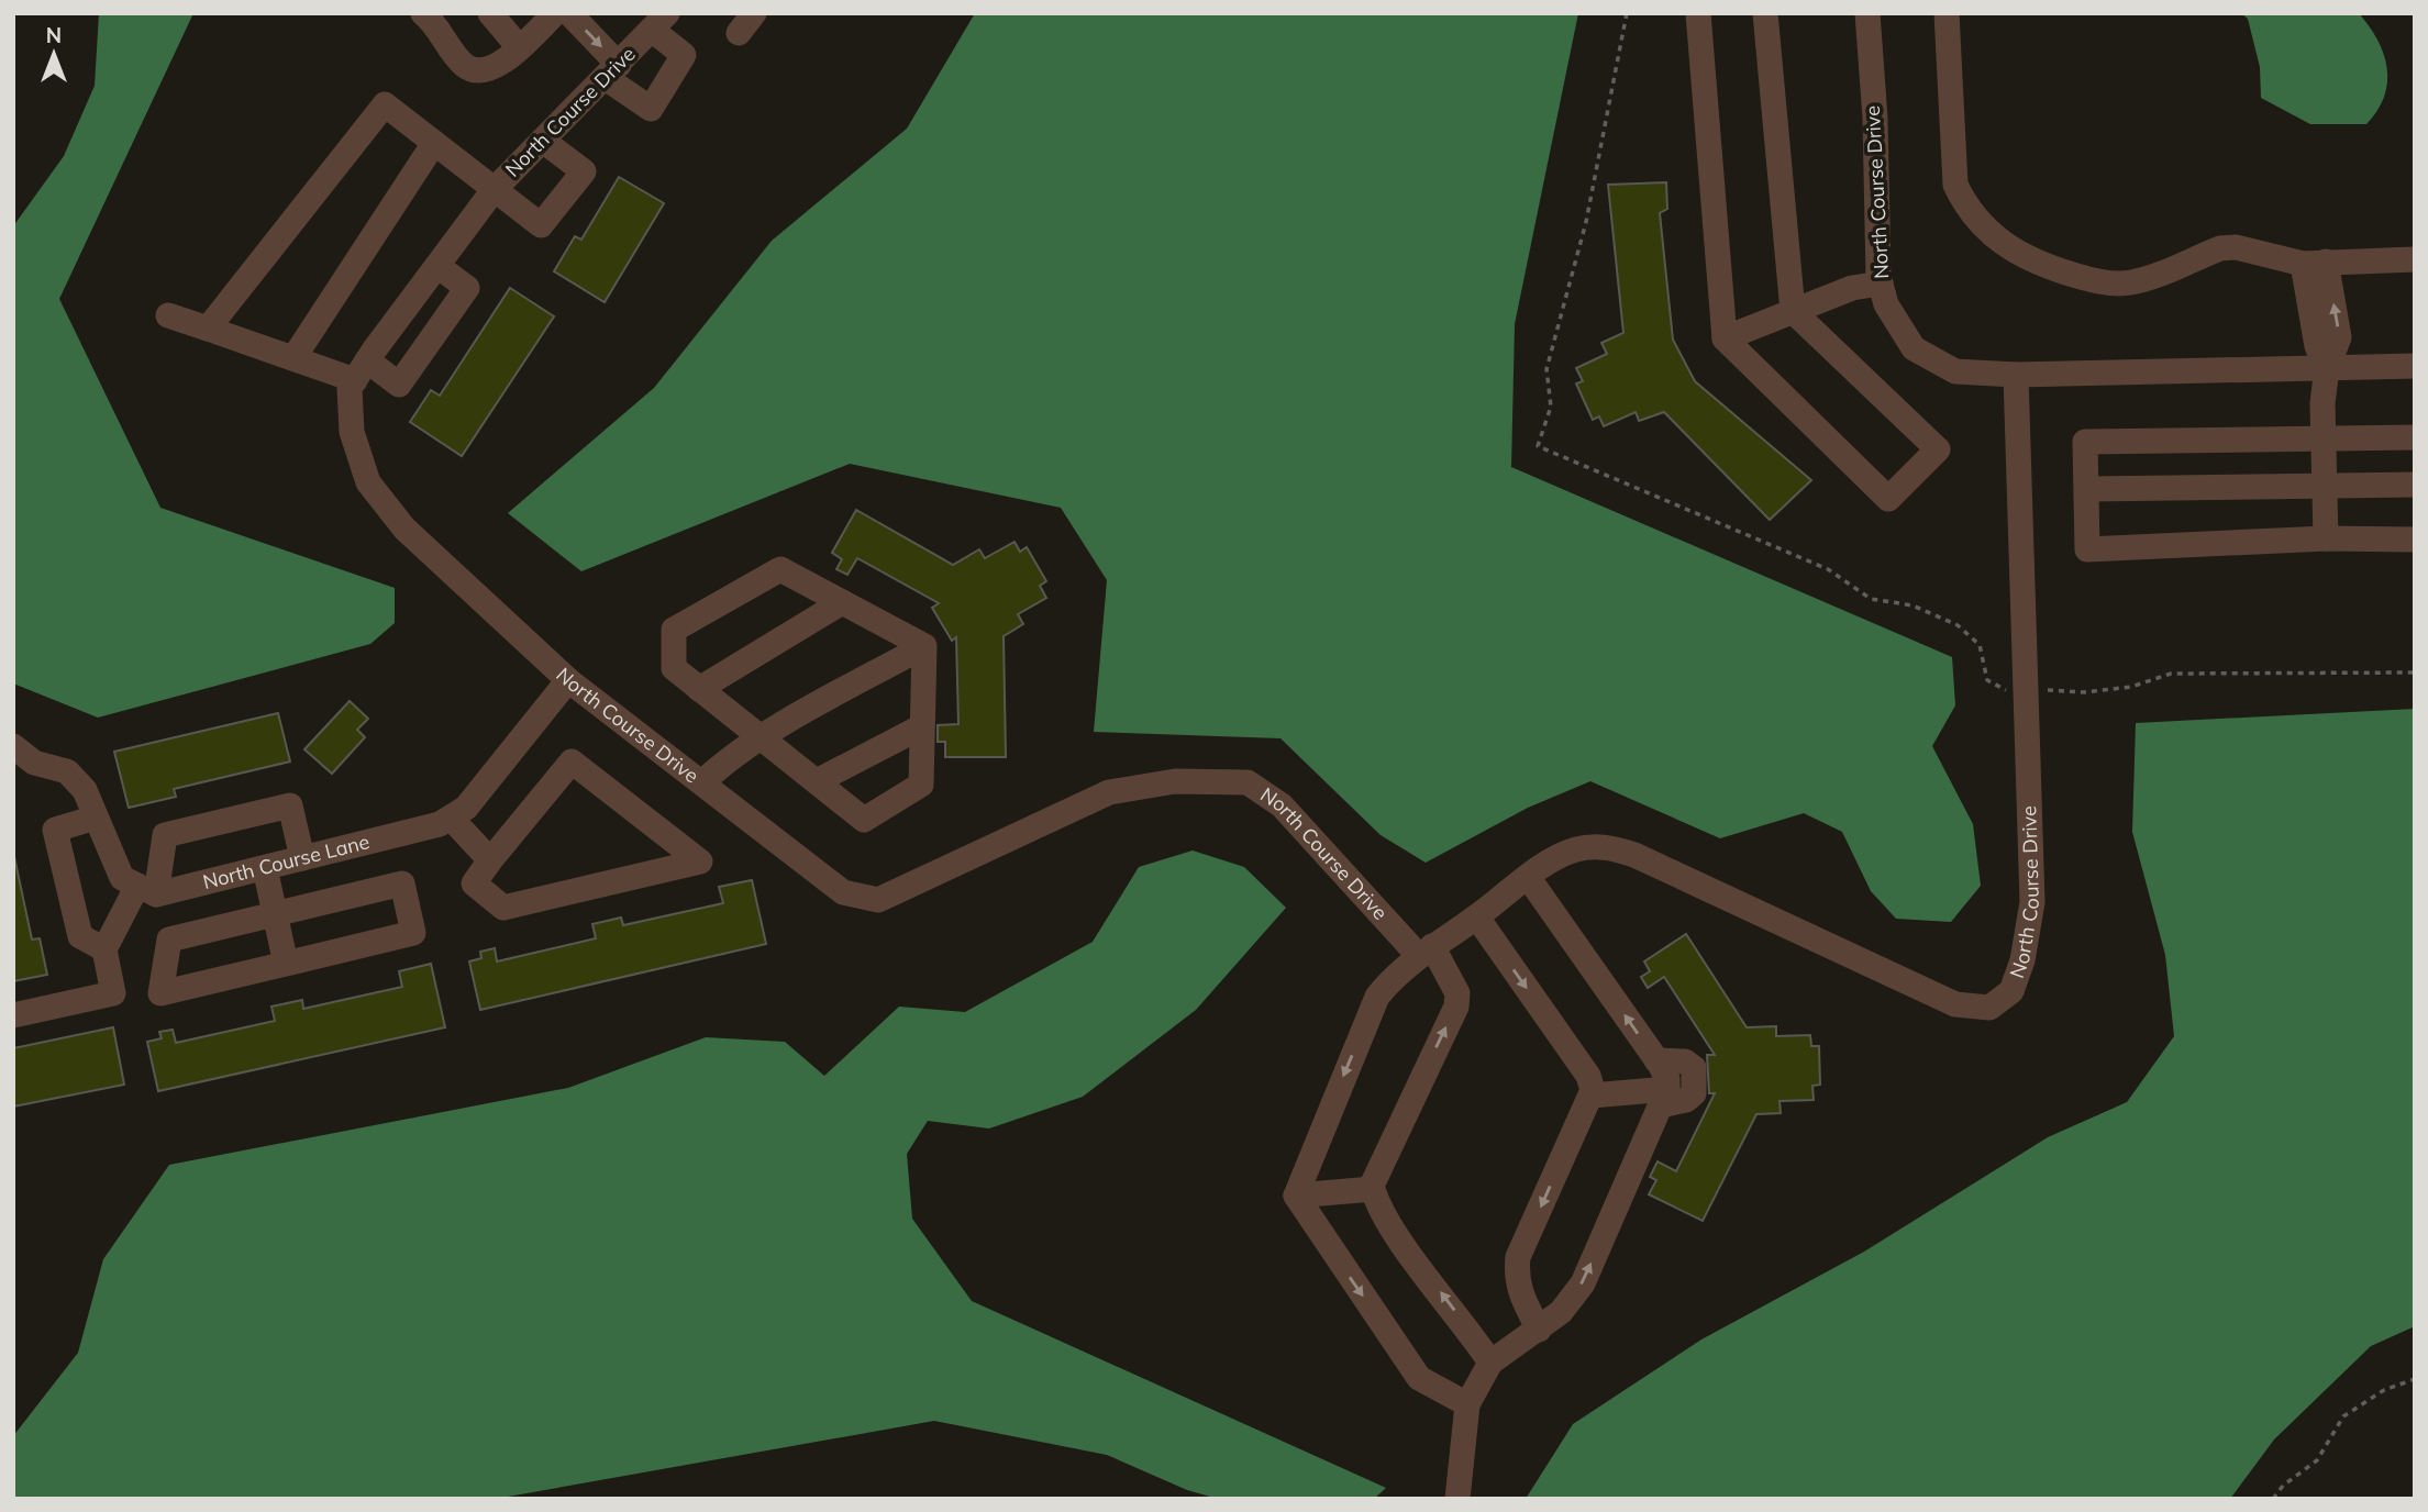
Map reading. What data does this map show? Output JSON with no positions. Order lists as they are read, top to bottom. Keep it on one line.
{"streets":{"street":["North Course Drive","North Course Lane"]},"crossings":[["North Course Drive","North Course Lane"]],"north":"top"}
